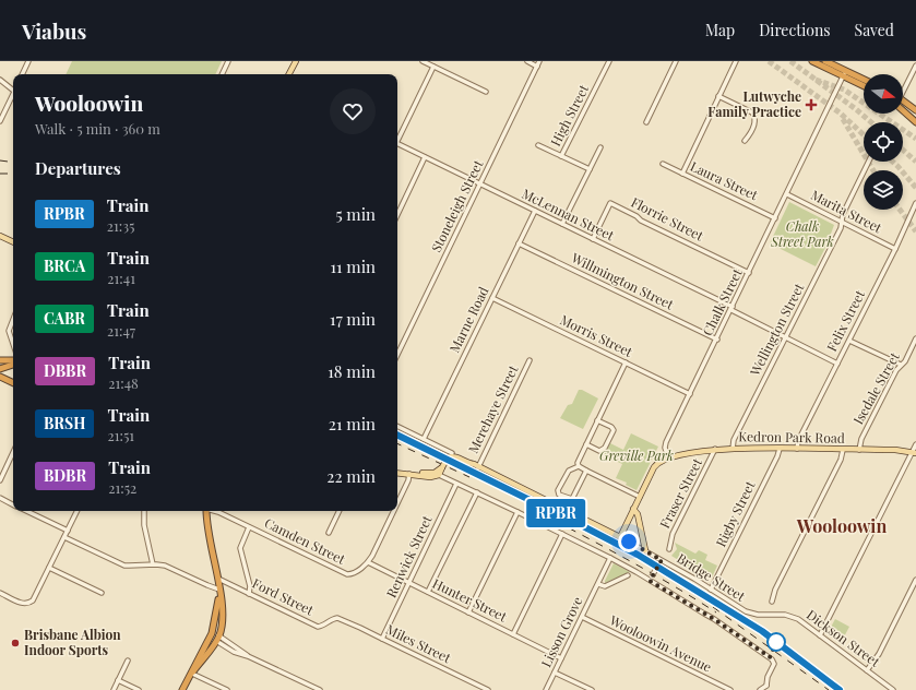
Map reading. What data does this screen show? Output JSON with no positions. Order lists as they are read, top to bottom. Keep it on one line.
{"streets":{"main road":["Kedron Park Road","Bridge Street"],"street":["High Street","Laura Street","Stoneleigh Street","Marita Street","McLennan Street","Florrie Street","Willmington Street","Chalk Street","Marne Road","Felix Street","Wellington Street","Morris Street","Isedale Street","Merehaye Street","Fraser Street","Rigby Street","Camden Street","Renwick Street","Ford Street","Hunter Street","Lisson Grove","Dickson Street","Miles Street","Wooloowin Avenue"]},"crossings":[["Laura Street","Chalk Street"],["Stoneleigh Street","McLennan Street"],["Marita Street","Chalk Street"],["Marita Street","Felix Street"],["Marita Street","Wellington Street"],["McLennan Street","Florrie Street"],["McLennan Street","Chalk Street"],["McLennan Street","Marne Road"],["McLennan Street","Felix Street"],["McLennan Street","Wellington Street"],["Florrie Street","Chalk Street"],["Willmington Street","Chalk Street"],["Willmington Street","Marne Road"],["Chalk Street","Morris Street"],["Chalk Street","Kedron Park Road"],["Marne Road","Morris Street"],["Marne Road","Bridge Street"],["Felix Street","Kedron Park Road"],["Wellington Street","Kedron Park Road"],["Isedale Street","Kedron Park Road"],["Merehaye Street","Bridge Street"],["Kedron Park Road","Fraser Street"],["Kedron Park Road","Rigby Street"],["Rigby Street","Bridge Street"],["Camden Street","Hunter Street"],["Renwick Street","Hunter Street"],["Renwick Street","Miles Street"],["Bridge Street","Dickson Street"],["Ford Street","Miles Street"],["Hunter Street","Lisson Grove"],["Lisson Grove","Wooloowin Avenue"]],"districts":["Wooloowin"],"parks":["Chalk Street Park","Greville Park"],"places":{"health":["Lutwyche Family Practice"],"other":["Brisbane Albion Indoor Sports"]},"north":"right","page":{"header":"Viabus","nav":["Map","Directions","Saved"],"on_map":"RPBR","heading":[["Wooloowin","Walk · 5 min · 360 m"],"Departures"],"list":[{"mark":"RPBR","name":"Train","note":"21:35","value":"5 min"},{"mark":"BRCA","name":"Train","note":"21:41","value":"11 min"},{"mark":"CABR","name":"Train","note":"21:47","value":"17 min"},{"mark":"DBBR","name":"Train","note":"21:48","value":"18 min"},{"mark":"BRSH","name":"Train","note":"21:51","value":"21 min"},{"mark":"BDBR","name":"Train","note":"21:52","value":"22 min"}]}}
